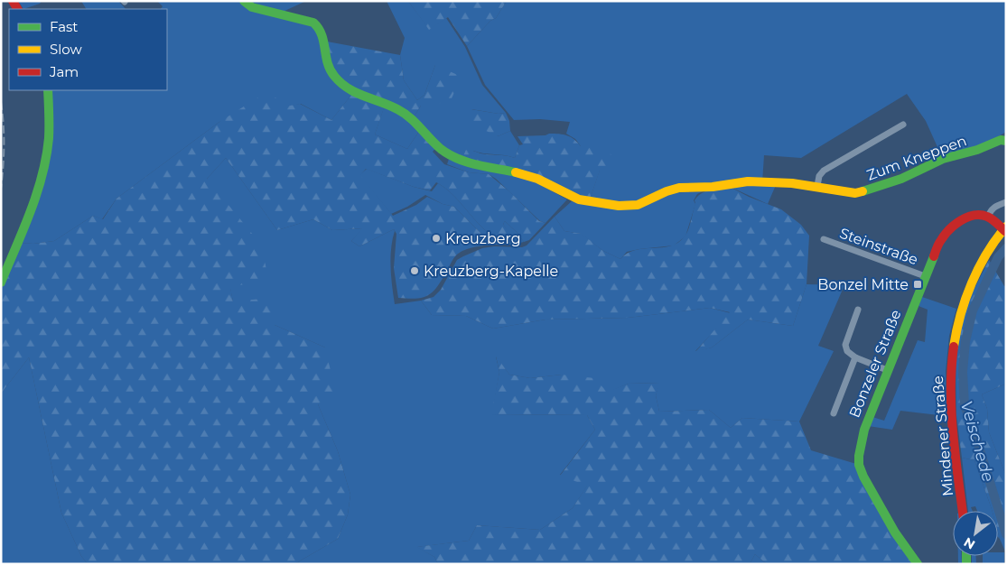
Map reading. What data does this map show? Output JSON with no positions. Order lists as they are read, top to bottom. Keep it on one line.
{"streets":{"street":["Zum Kneppen","Steinstraße","Bonzeler Straße","Mindener Straße"]},"crossings":[["Steinstraße","Bonzeler Straße"]],"water":["Veischede"],"places":{"other":["Kreuzberg","Kreuzberg-Kapelle"],"transit":["Bonzel Mitte"]},"legend":["Fast","Slow","Jam"],"north":"bottom left"}
